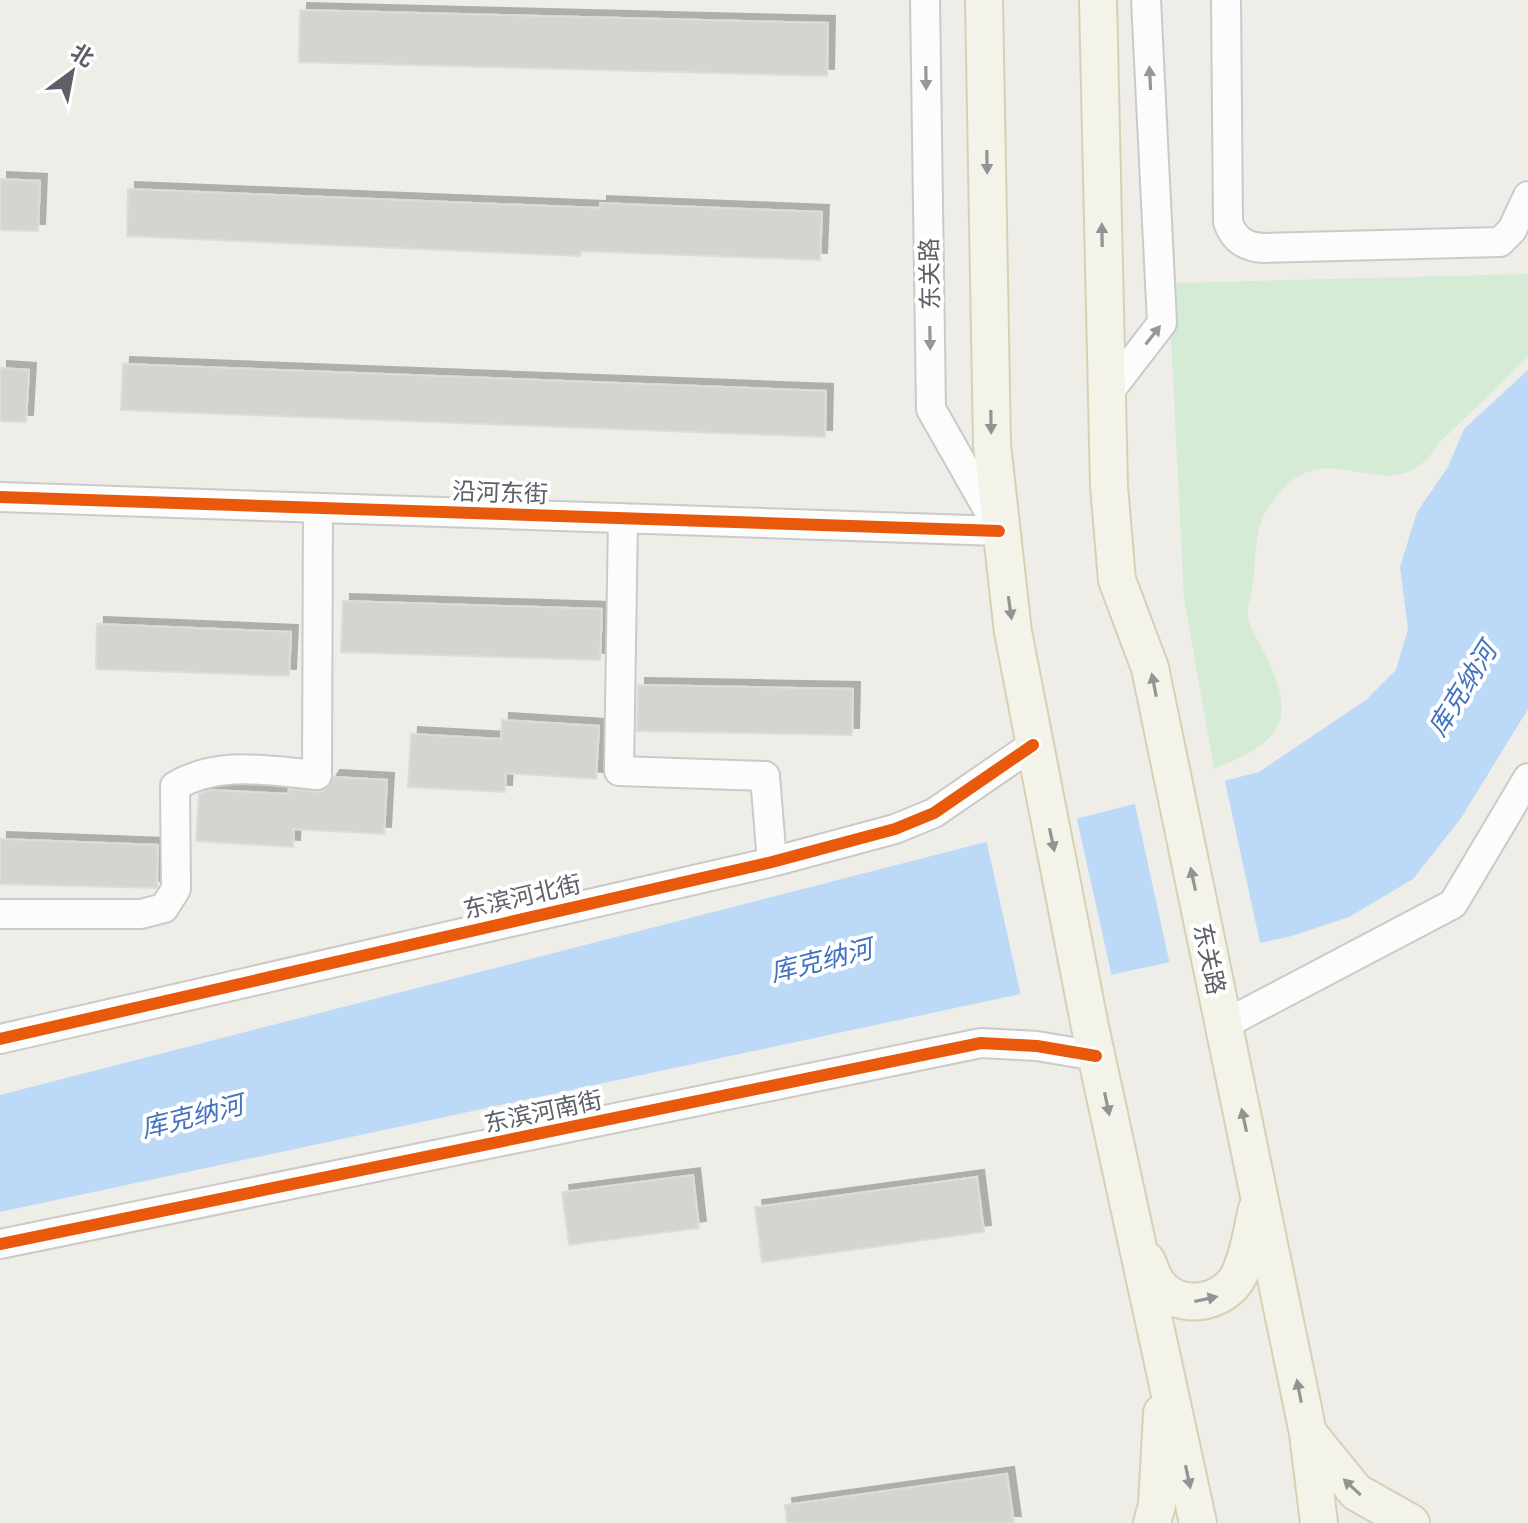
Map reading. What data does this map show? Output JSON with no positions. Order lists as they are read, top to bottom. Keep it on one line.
{"streets":{"main road":["东关路"],"street":["沿河东街","东滨河北街","东滨河南街"]},"crossings":[["东关路","沿河东街"],["东关路","东滨河北街"],["东关路","东滨河南街"]],"water":["库克纳河"],"north":"top right"}
